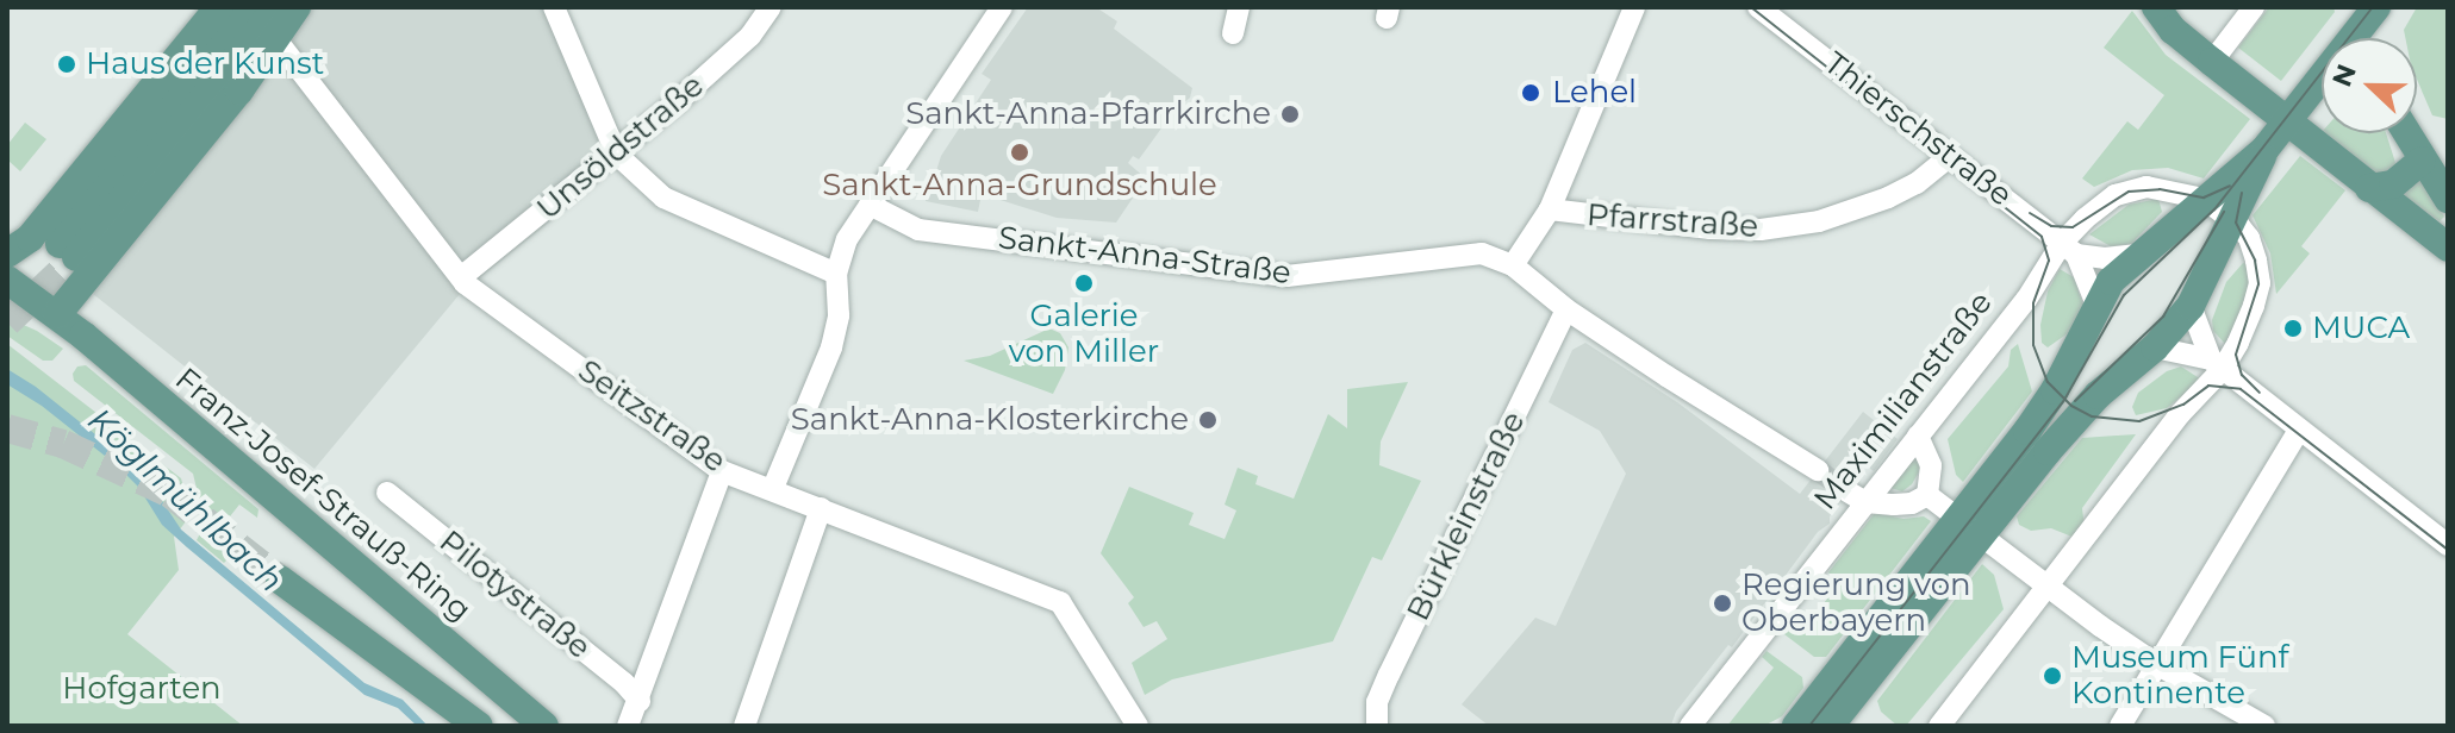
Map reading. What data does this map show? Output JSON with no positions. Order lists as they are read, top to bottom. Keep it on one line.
{"streets":{"main road":["Franz-Josef-Strauß-Ring"],"street":["Thierschstraße","Unsöldstraße","Pfarrstraße","Sankt-Anna-Straße","Maximilianstraße","Seitzstraße","Bürkleinstraße","Pilotystraße"]},"crossings":[["Thierschstraße","Pfarrstraße"],["Thierschstraße","Maximilianstraße"],["Unsöldstraße","Seitzstraße"],["Sankt-Anna-Straße","Bürkleinstraße"]],"water":["Köglmühlbach"],"parks":["Hofgarten"],"places":["Haus der Kunst","Lehel","Sankt-Anna-Pfarrkirche","Sankt-Anna-Grundschule","Galerie von Miller","MUCA","Sankt-Anna-Klosterkirche","Regierung von Oberbayern","Museum Fünf Kontinente"],"north":"left"}
